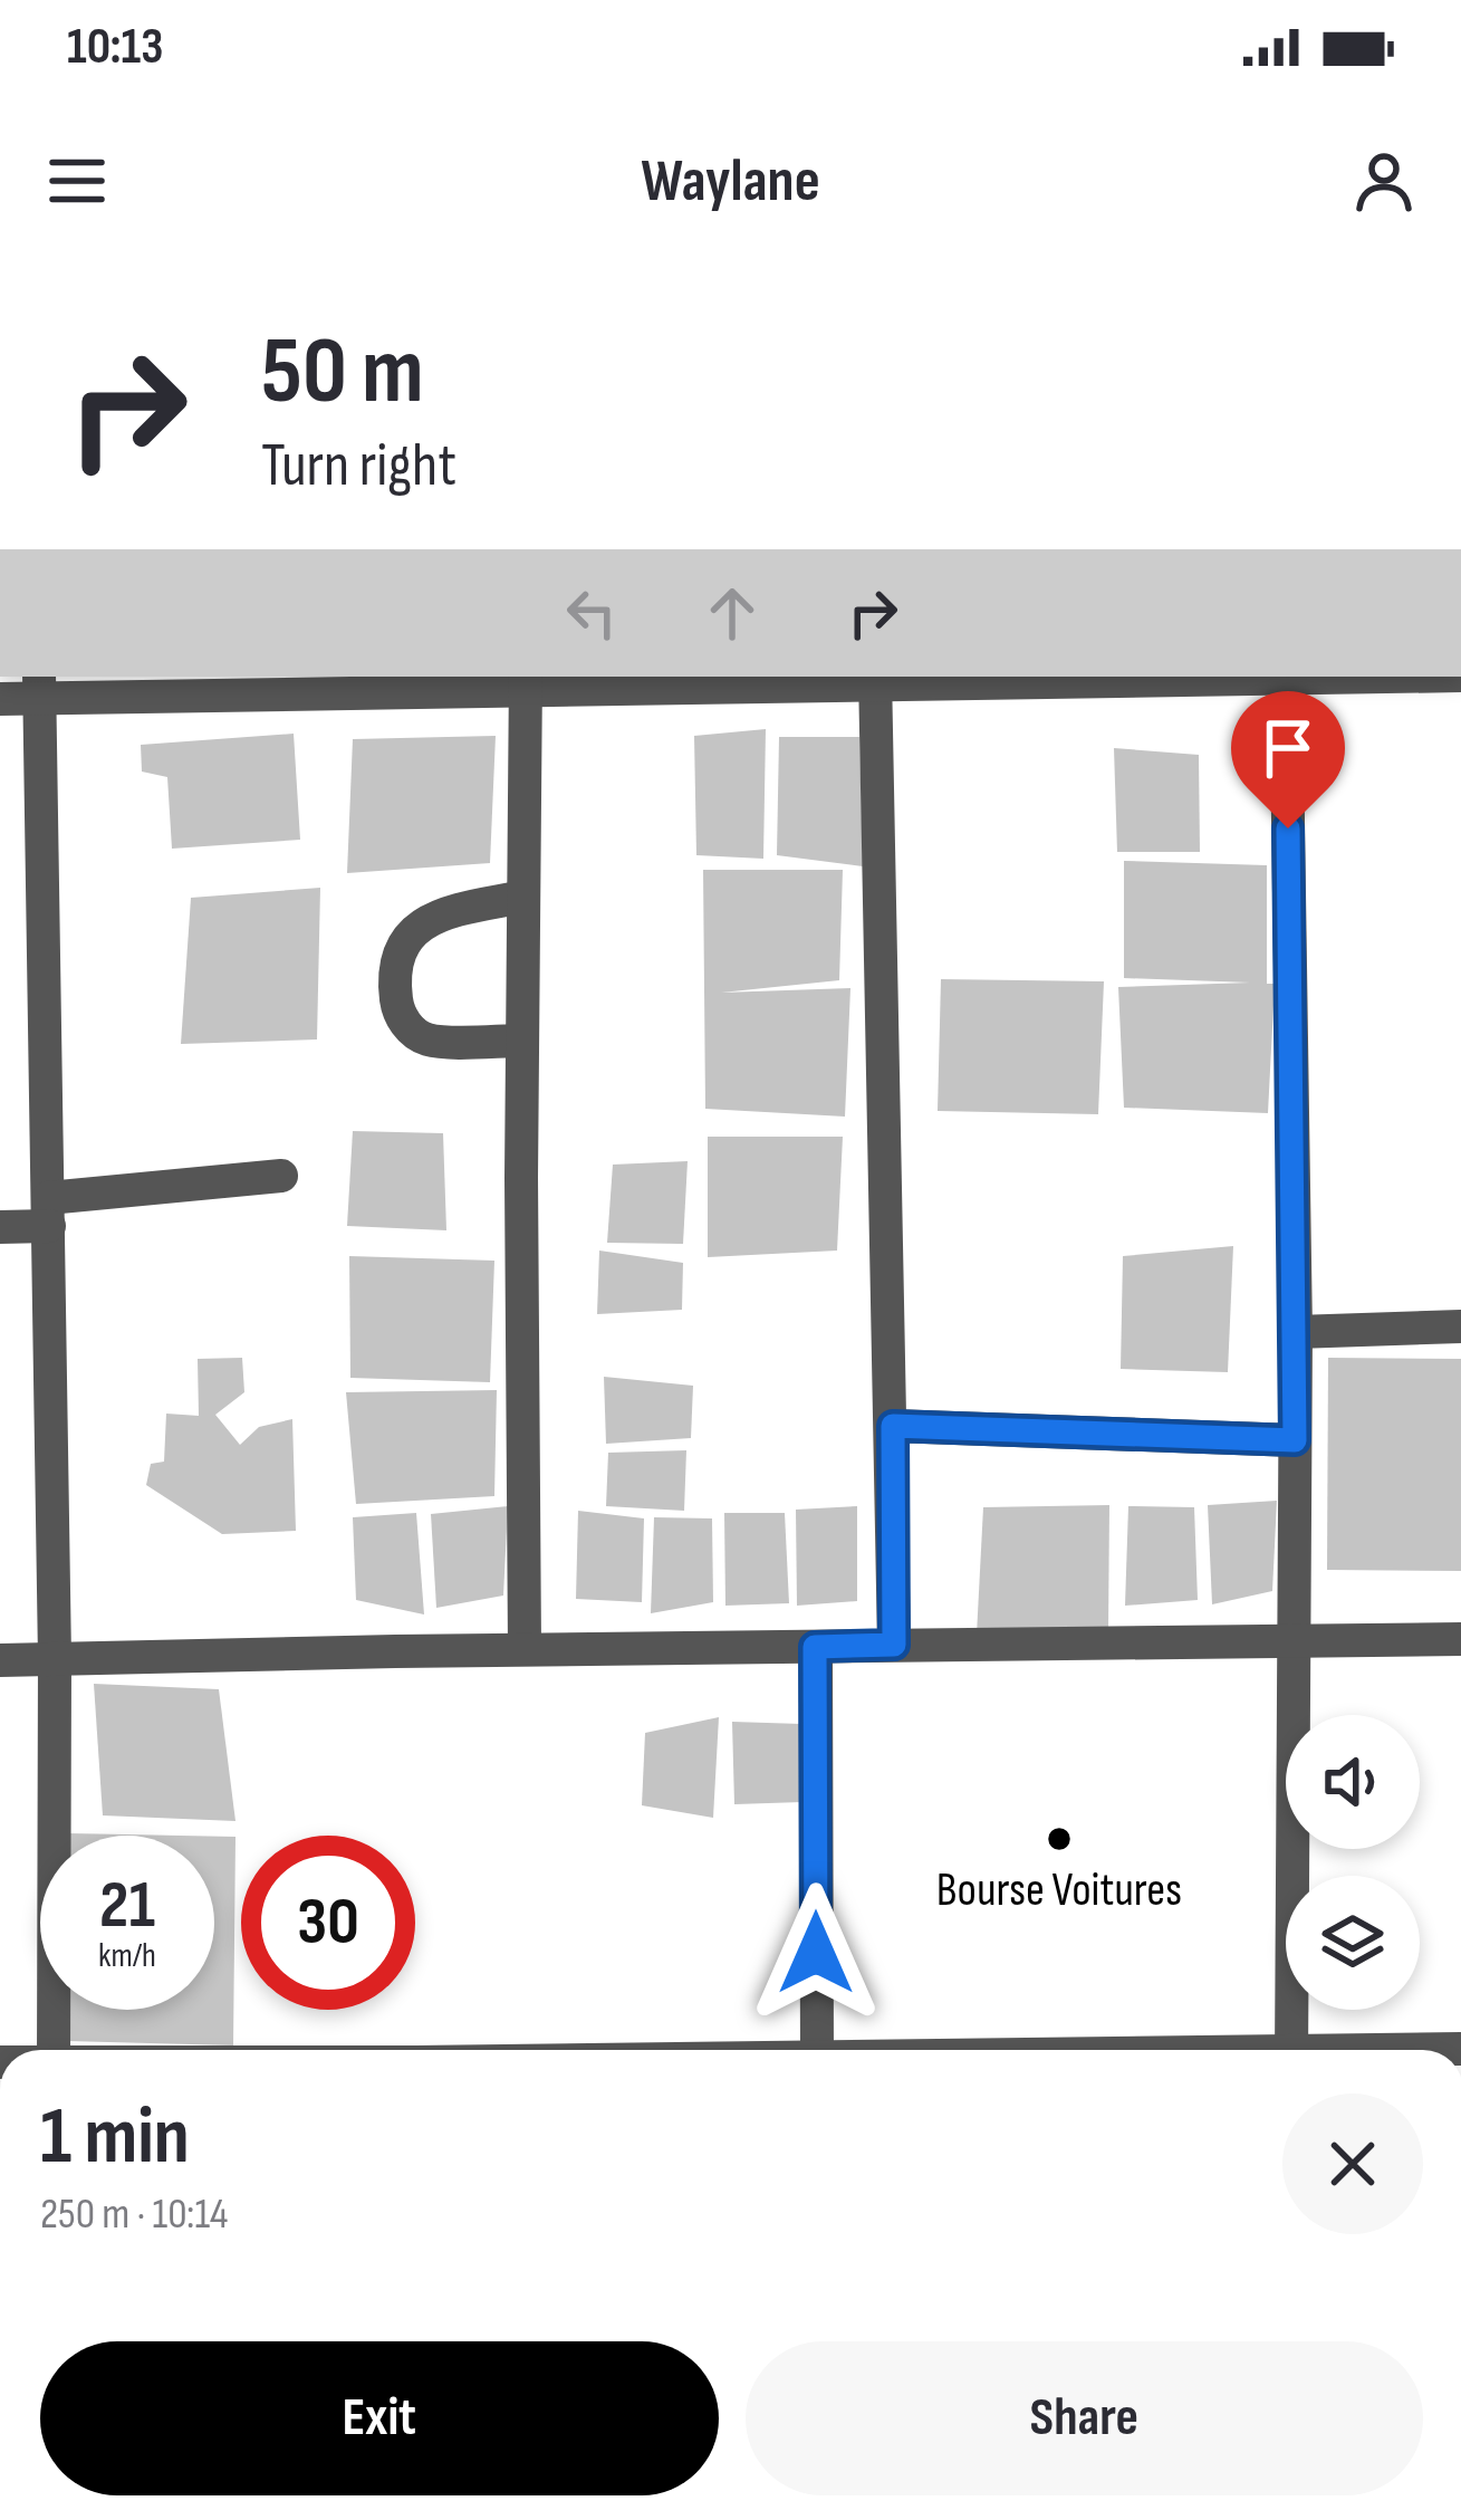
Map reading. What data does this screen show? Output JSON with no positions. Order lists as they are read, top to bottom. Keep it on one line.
{"places":["Bourse Voitures"],"page":{"status":"10:13","header":"Waylane","turn":["50 m","Turn right"],"speed":"21 km/h","limit":"30","heading":["1 min","250 m · 10:14"],"buttons":["Exit","Share"]}}
